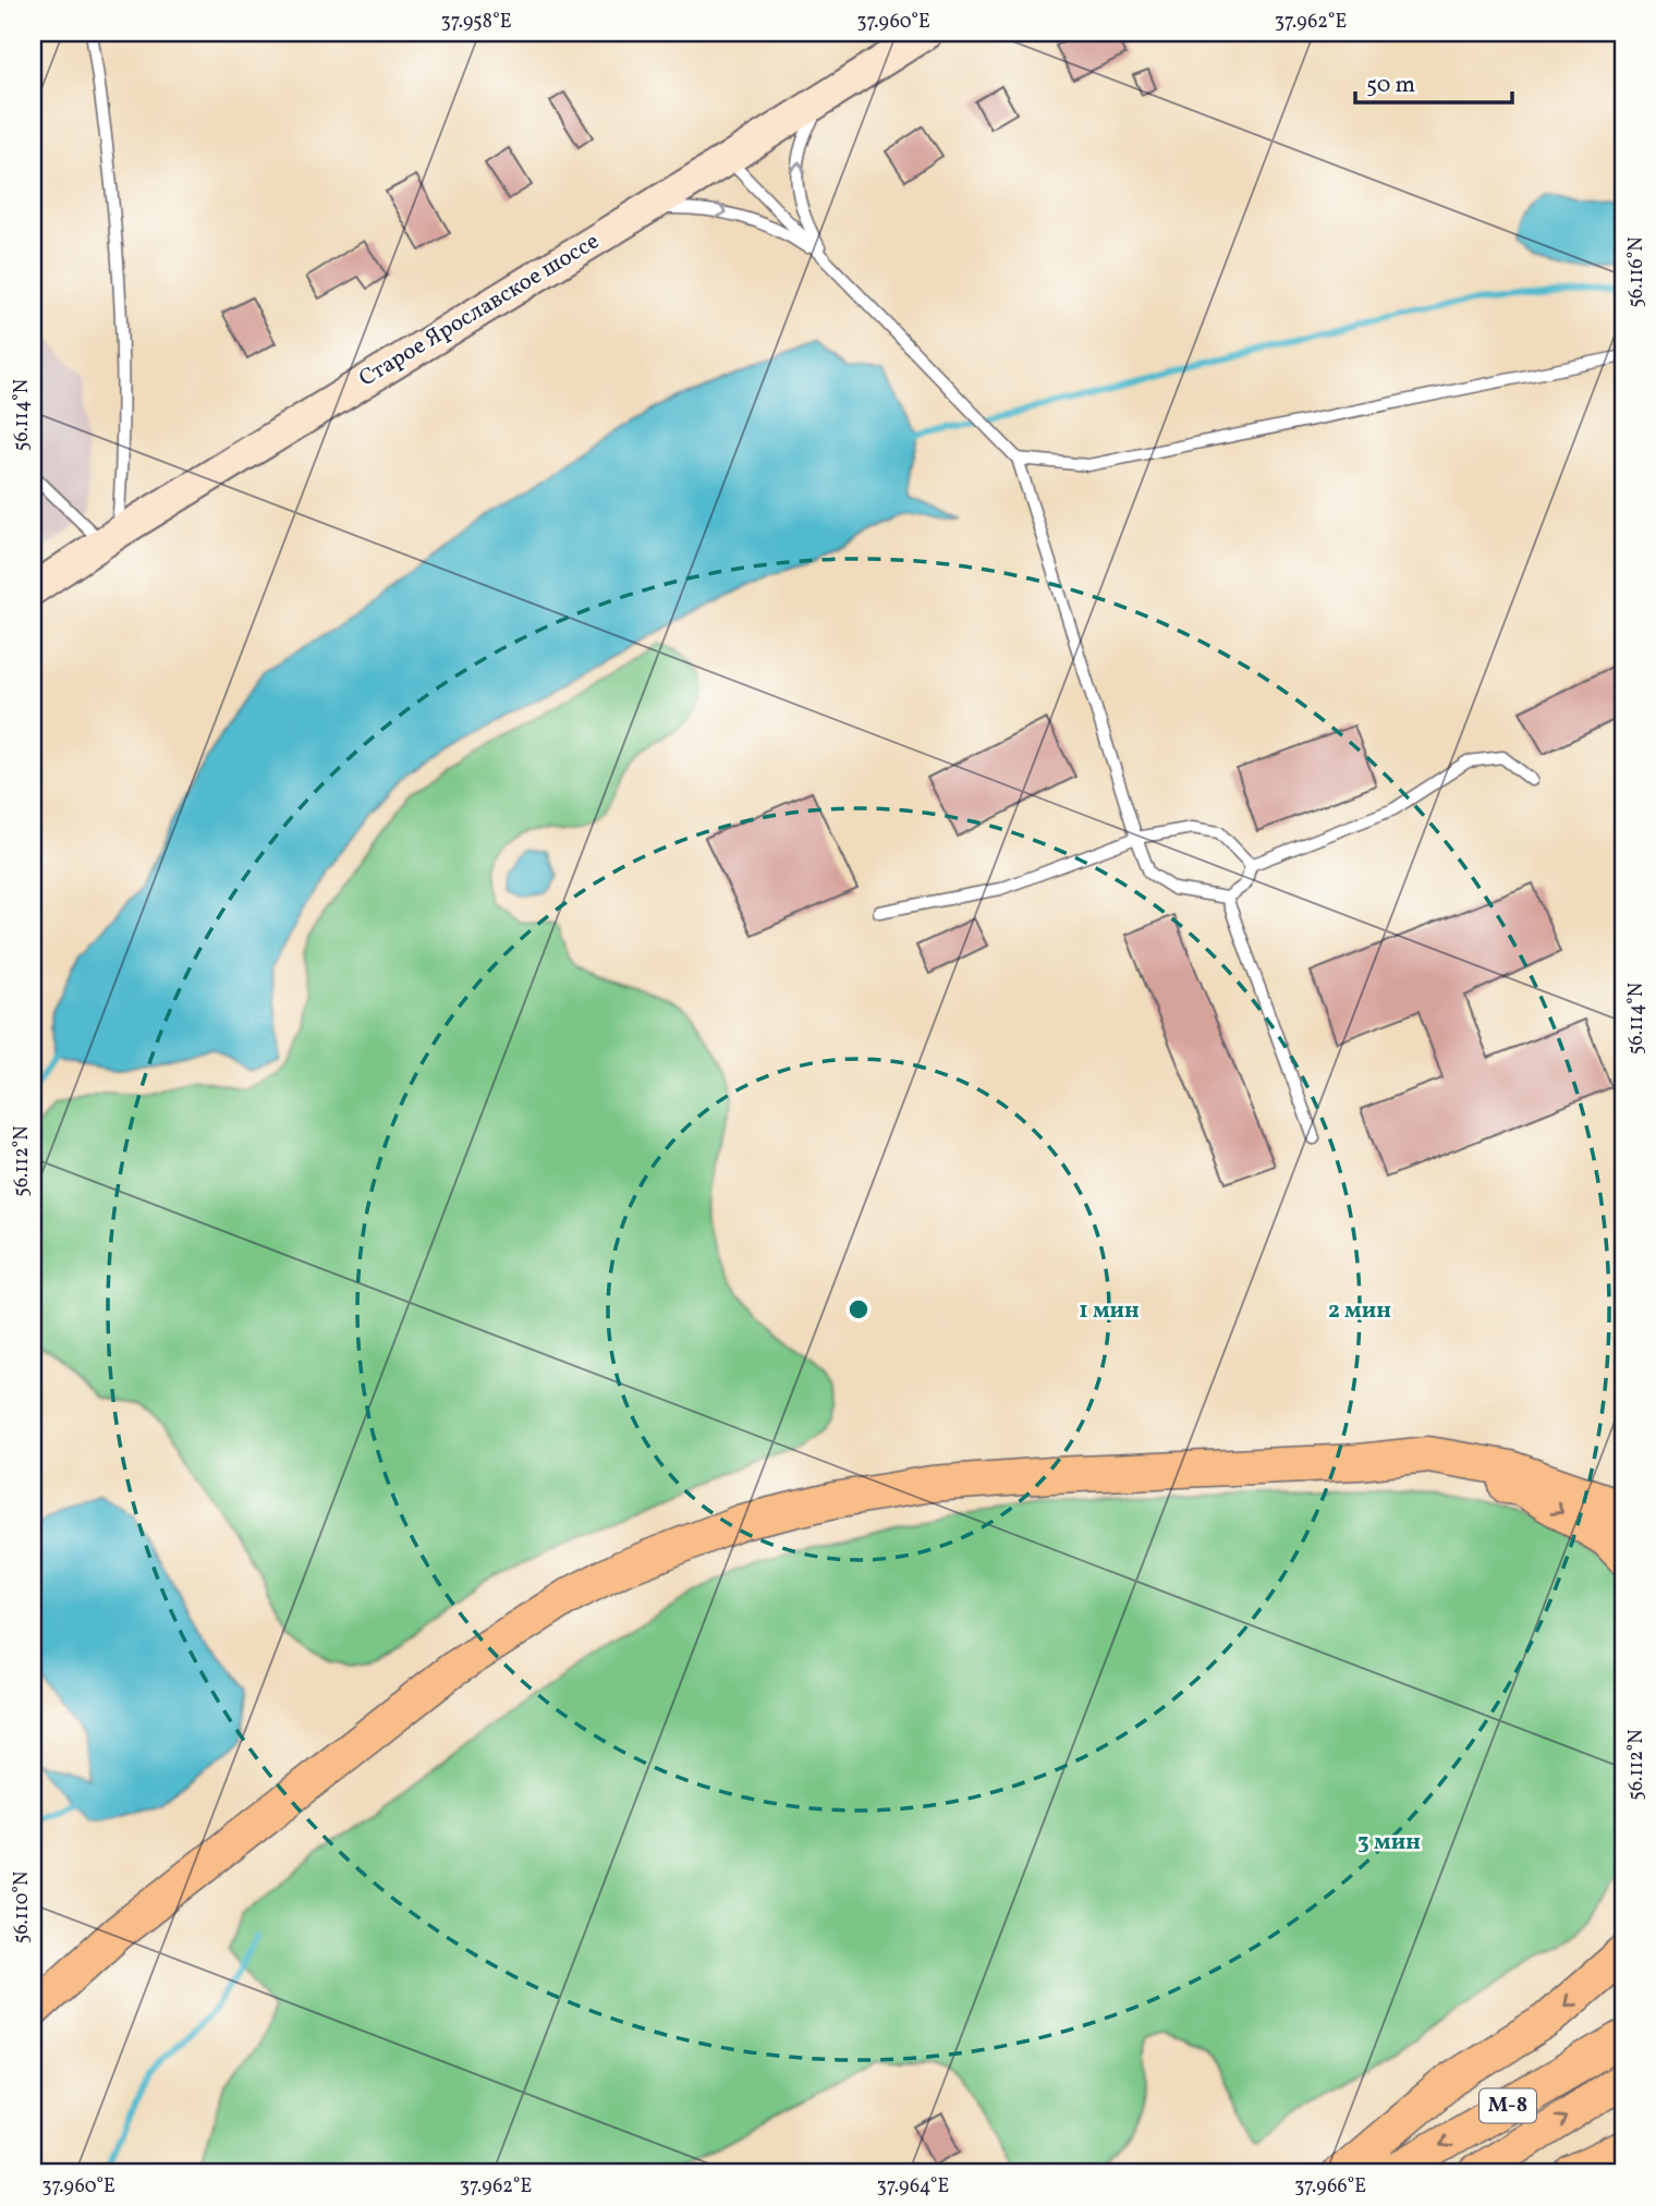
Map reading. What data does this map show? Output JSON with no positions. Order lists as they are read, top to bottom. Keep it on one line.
{"streets":{"highway":["М-8"],"main road":["Старое Ярославское шоссе"]},"scale_bar":"50 m","coordinates":["37.958°E","37.960°E","37.962°E","56.116°N","56.114°N","56.112°N","56.110°N","37.964°E","37.966°E"],"rings":["1 мин","2 мин","3 мин"]}
